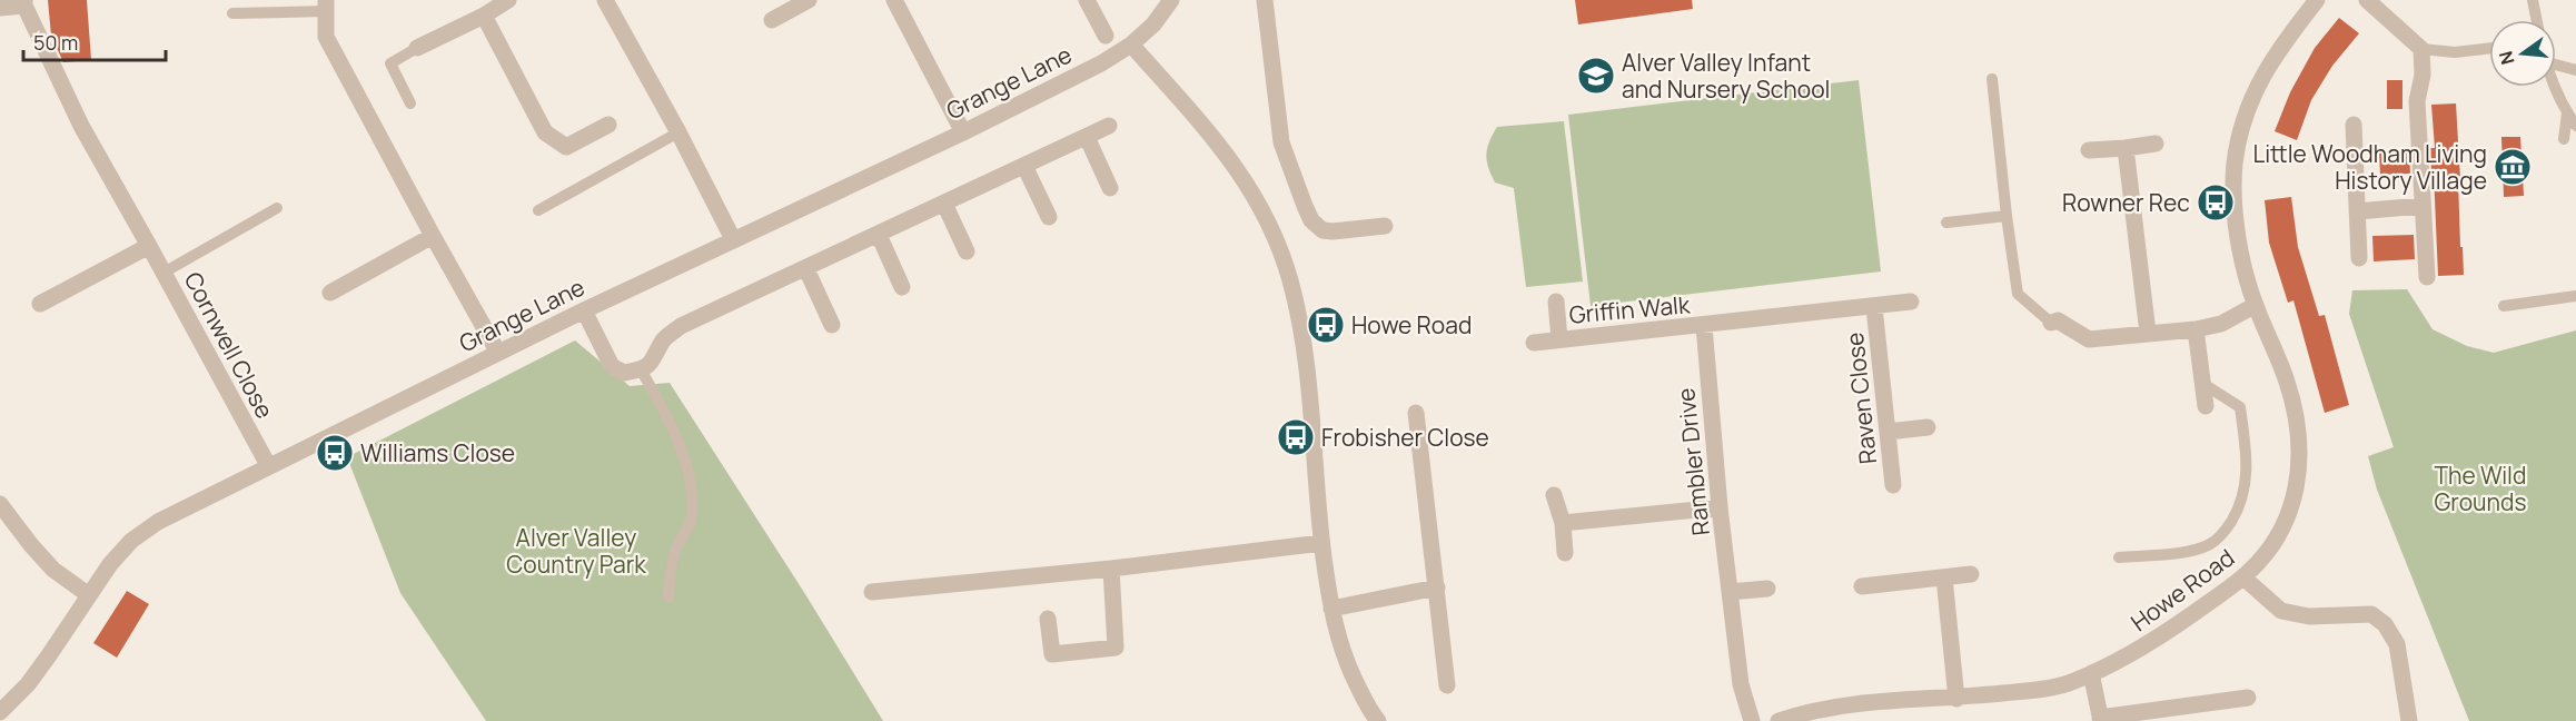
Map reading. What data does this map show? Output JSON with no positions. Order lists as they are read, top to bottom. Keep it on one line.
{"streets":{"street":["Grange Lane","Griffin Walk","Cornwell Close","Raven Close","Rambler Drive","Howe Road"]},"crossings":[["Grange Lane","Cornwell Close"],["Griffin Walk","Raven Close"],["Griffin Walk","Rambler Drive"],["Raven Close","Rambler Drive"]],"parks":["The Wild Grounds","Alver Valley Country Park"],"places":{"school or university":["Alver Valley Infant and Nursery School"],"museum":["Little Woodham Living History Village"],"bus stop":["Rowner Rec","Howe Road","Frobisher Close","Williams Close"]},"scale_bar":"50 m","north":"left"}
